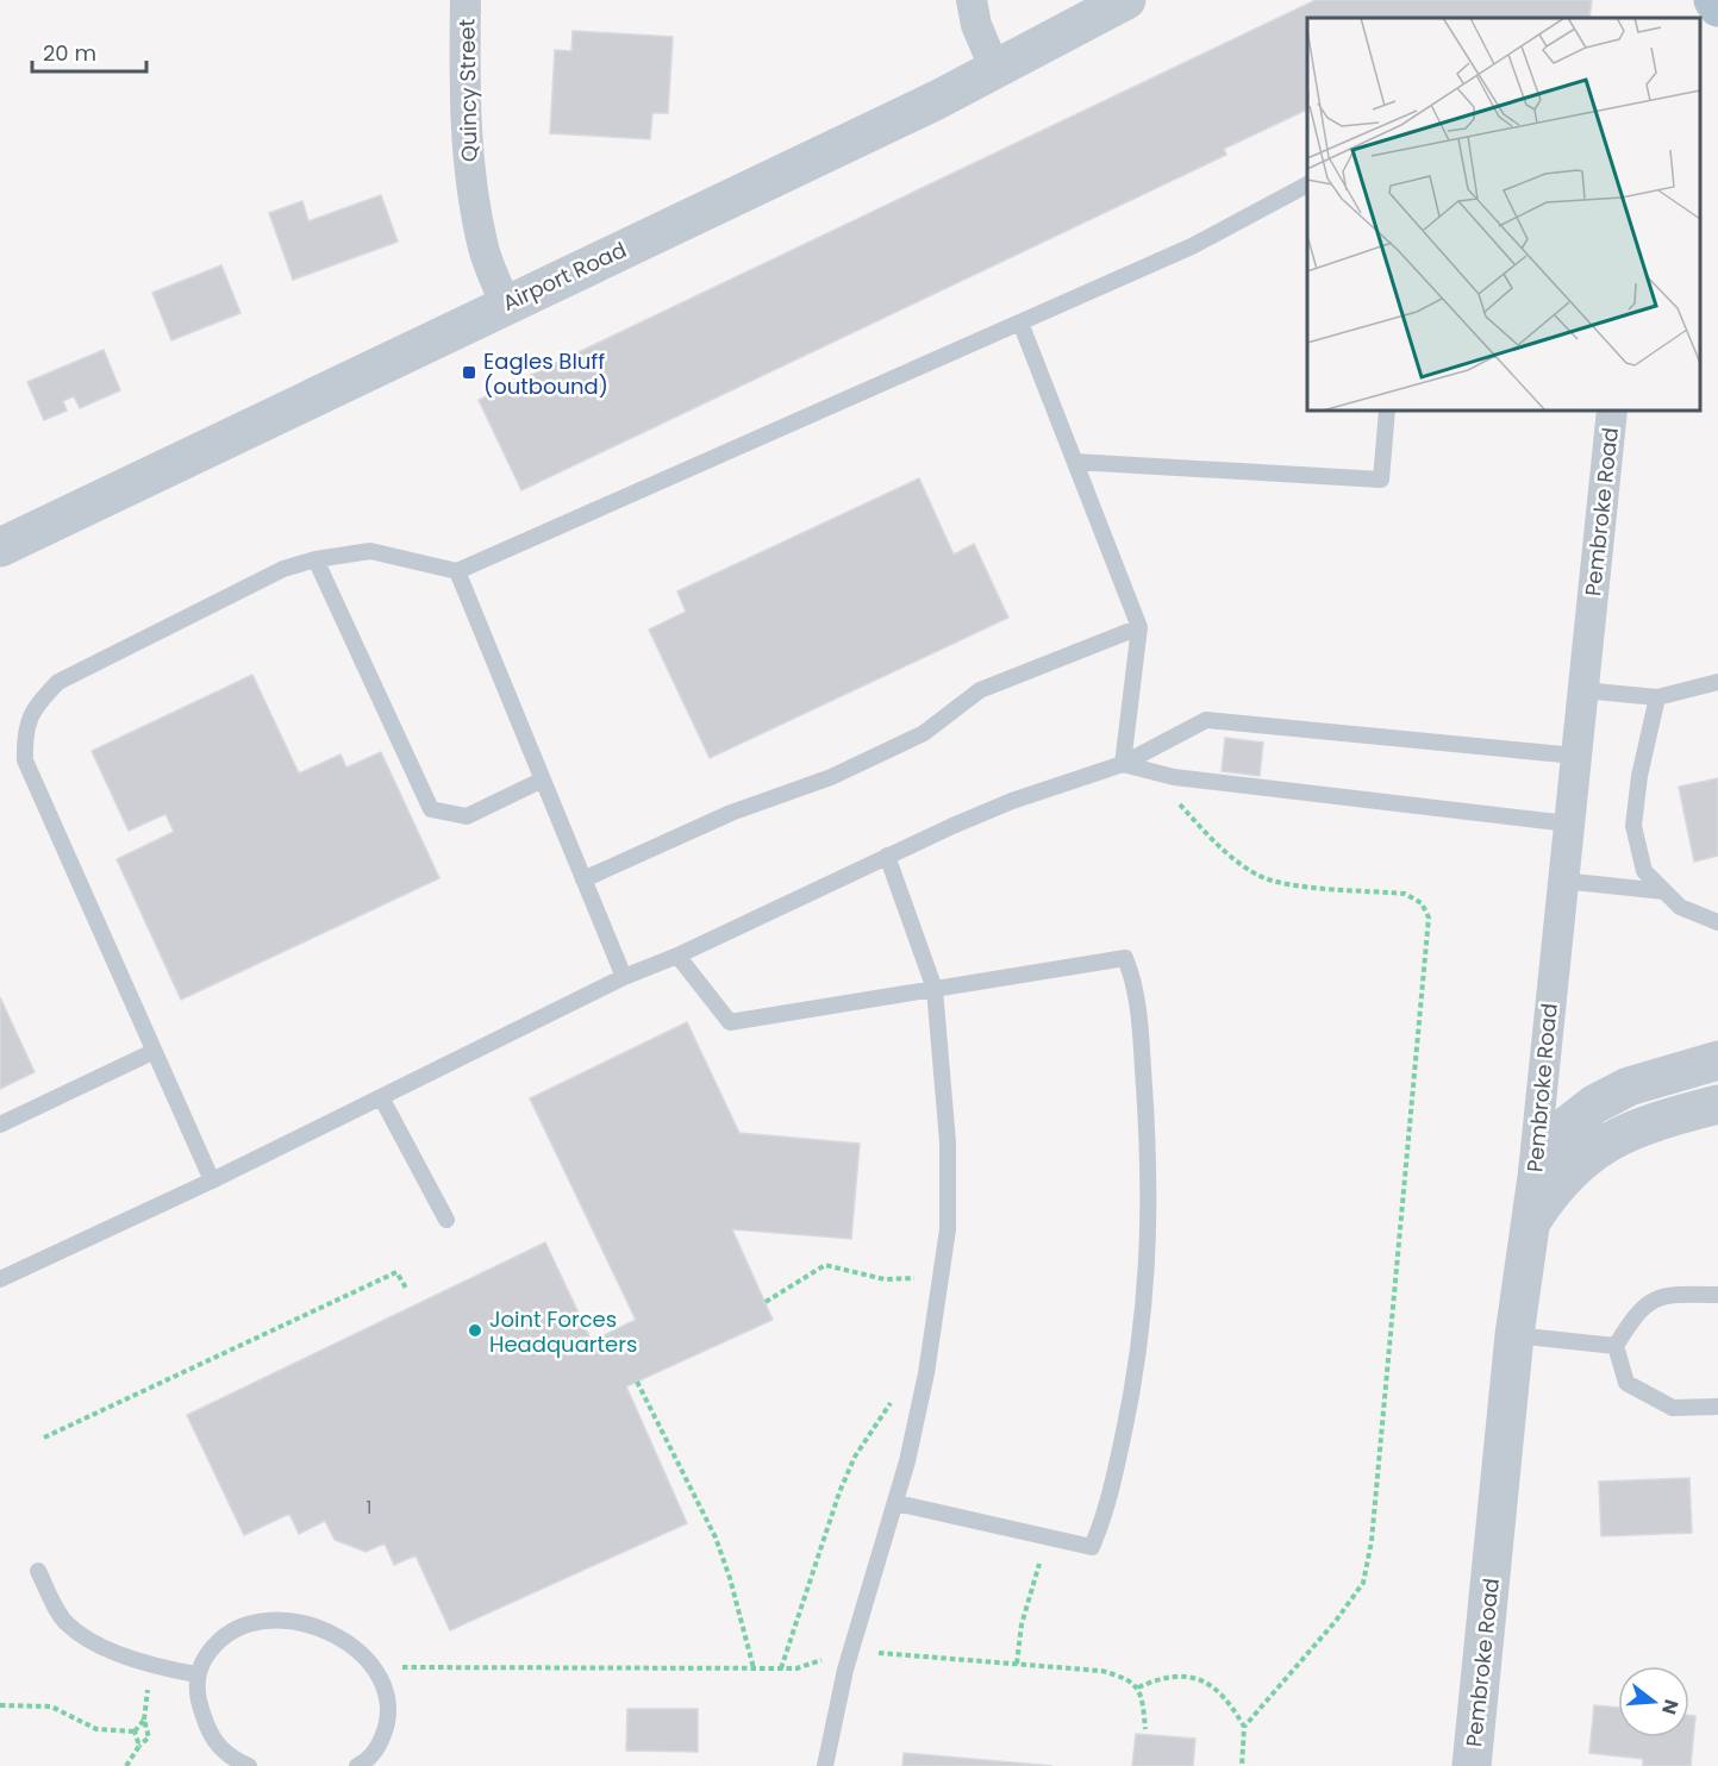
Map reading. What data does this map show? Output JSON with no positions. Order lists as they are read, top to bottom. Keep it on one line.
{"streets":{"street":["Quincy Street","Airport Road","Pembroke Road"]},"crossings":[["Quincy Street","Airport Road"]],"places":{"transit":["Eagles Bluff (outbound)"],"other":["Joint Forces Headquarters"]},"house_numbers":["1"],"scale_bar":"20 m","north":"right"}
